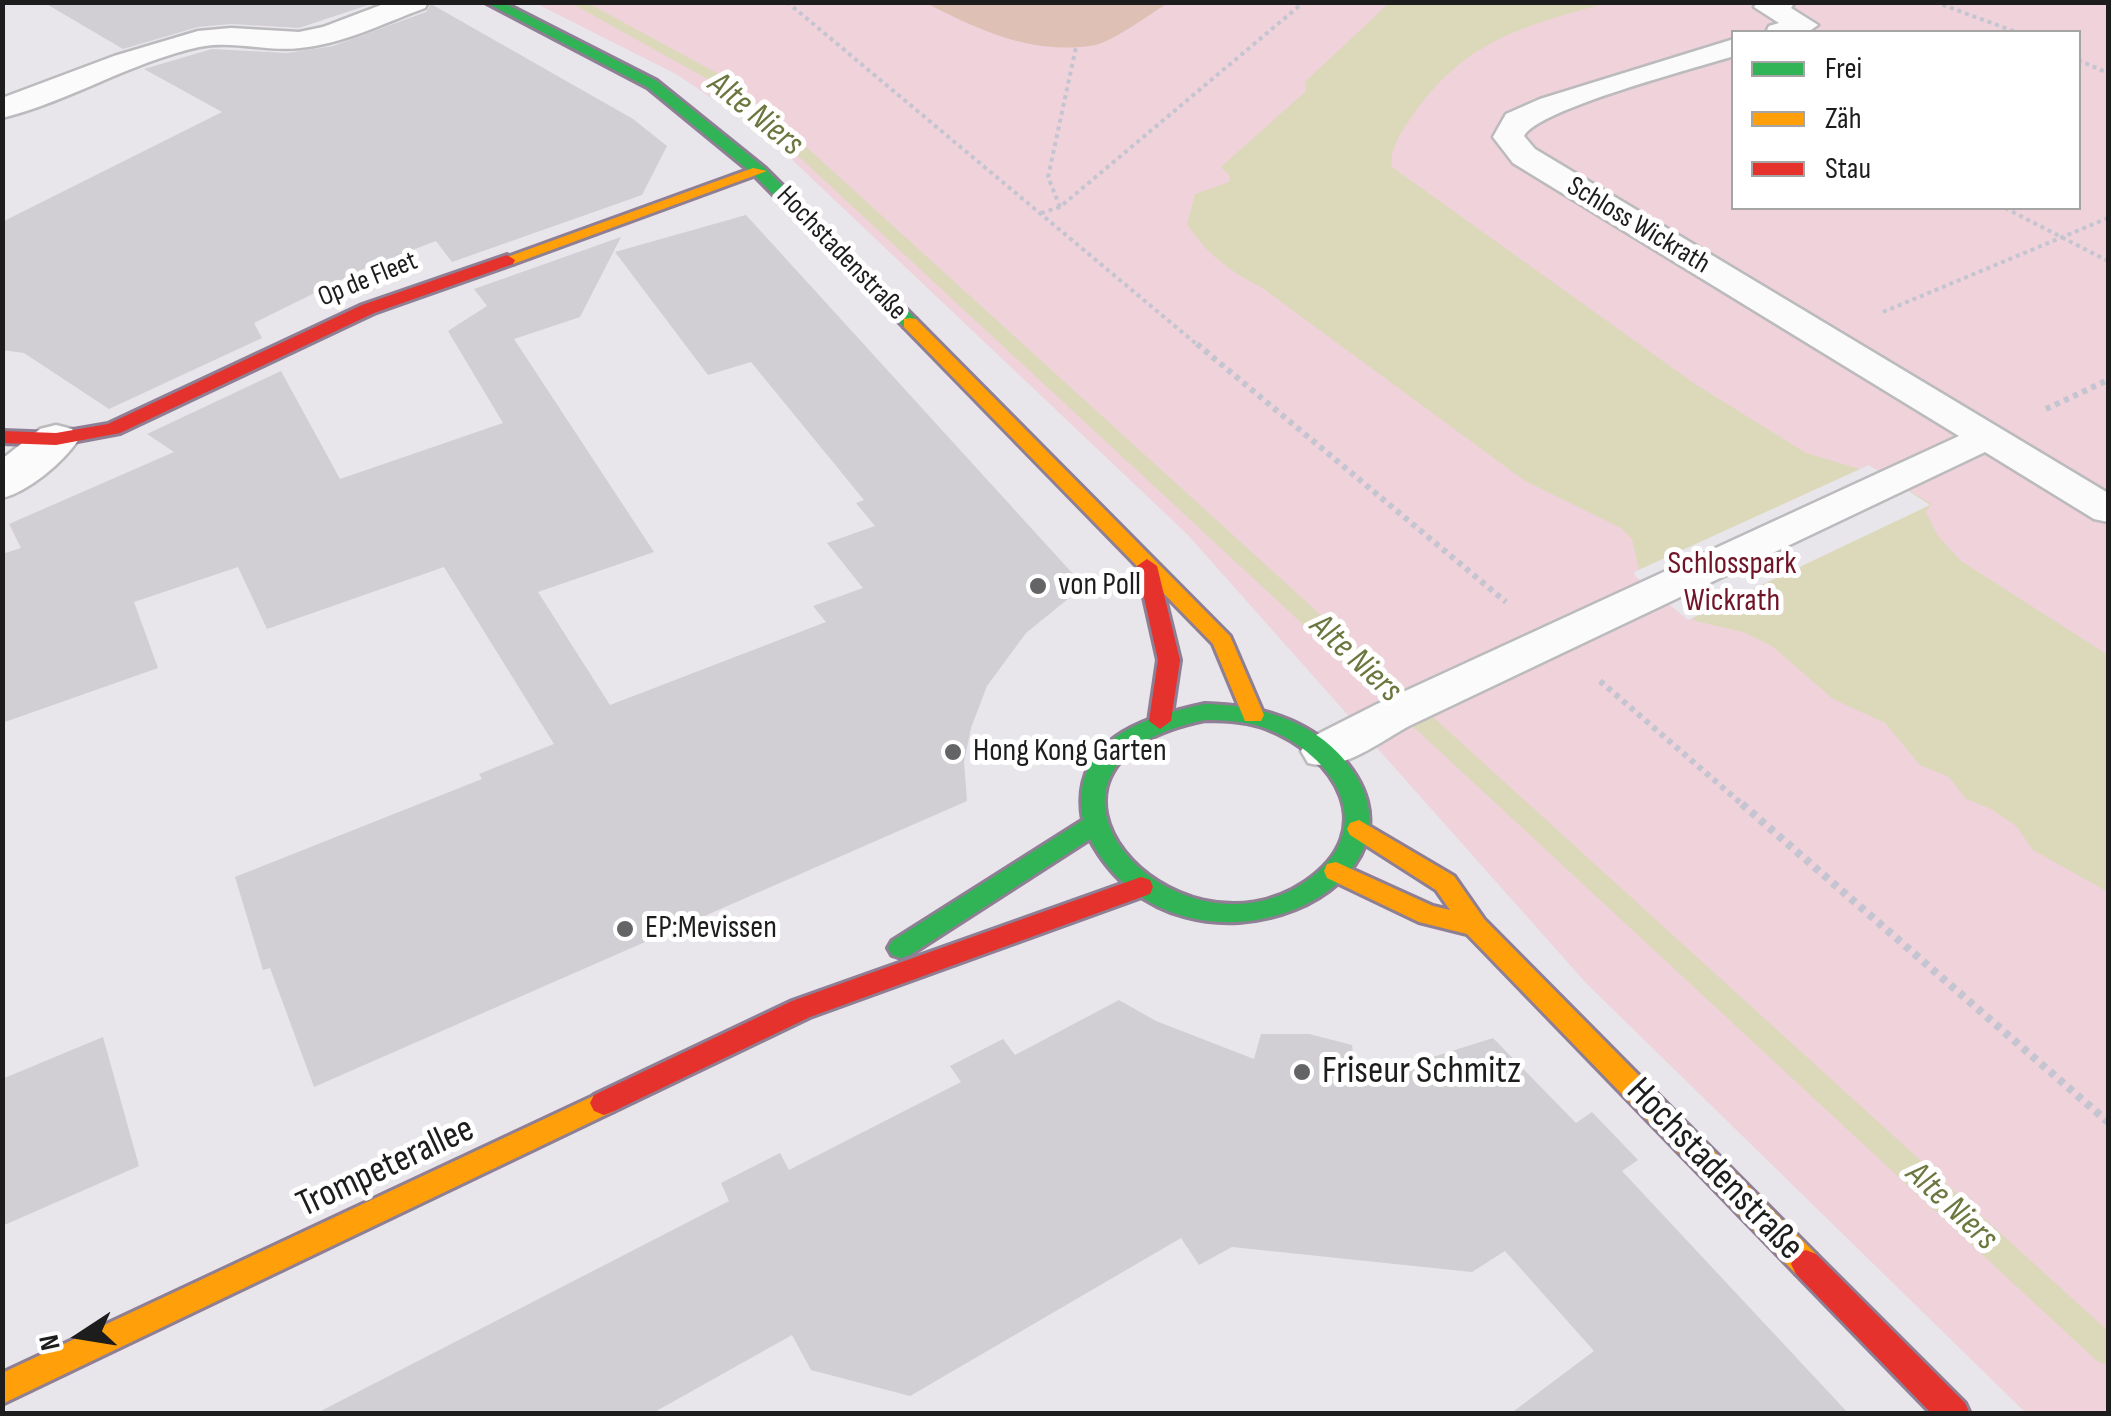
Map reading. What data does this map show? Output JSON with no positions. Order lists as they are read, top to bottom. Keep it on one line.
{"streets":{"main road":["Hochstadenstraße","Op de Fleet","Trompeterallee"],"lane":["Schloss Wickrath"]},"crossings":[["Hochstadenstraße","Op de Fleet"],["Hochstadenstraße","Trompeterallee"]],"water":["Alte Niers"],"parks":["Schlosspark Wickrath"],"places":["von Poll","Hong Kong Garten","EP:Mevissen","Friseur Schmitz"],"legend":["Frei","Zäh","Stau"],"north":"left"}
